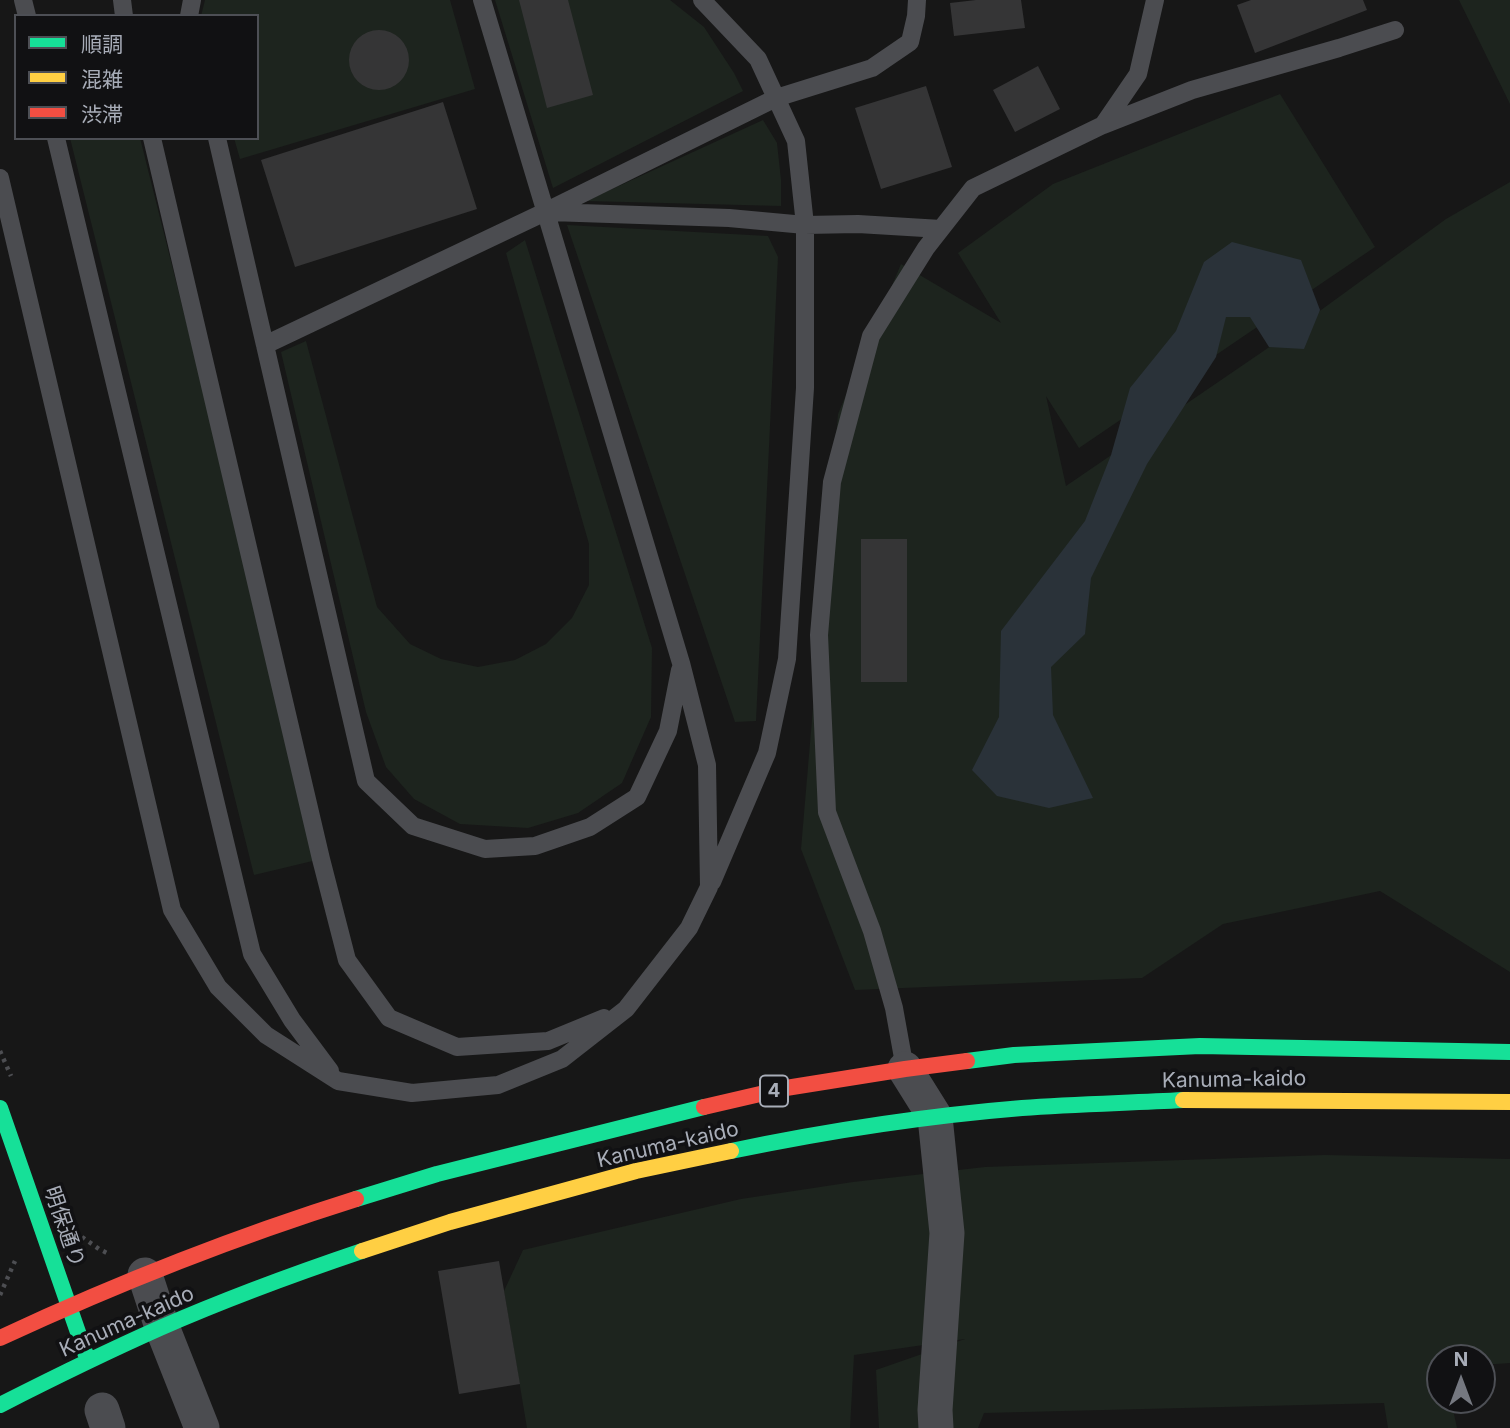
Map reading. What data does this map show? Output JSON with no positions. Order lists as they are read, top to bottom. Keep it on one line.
{"streets":{"main road":["Kanuma-kaido","4","明保通り"]},"crossings":[["Kanuma-kaido","明保通り"]],"legend":["順調","混雑","渋滞"],"north":"top"}
